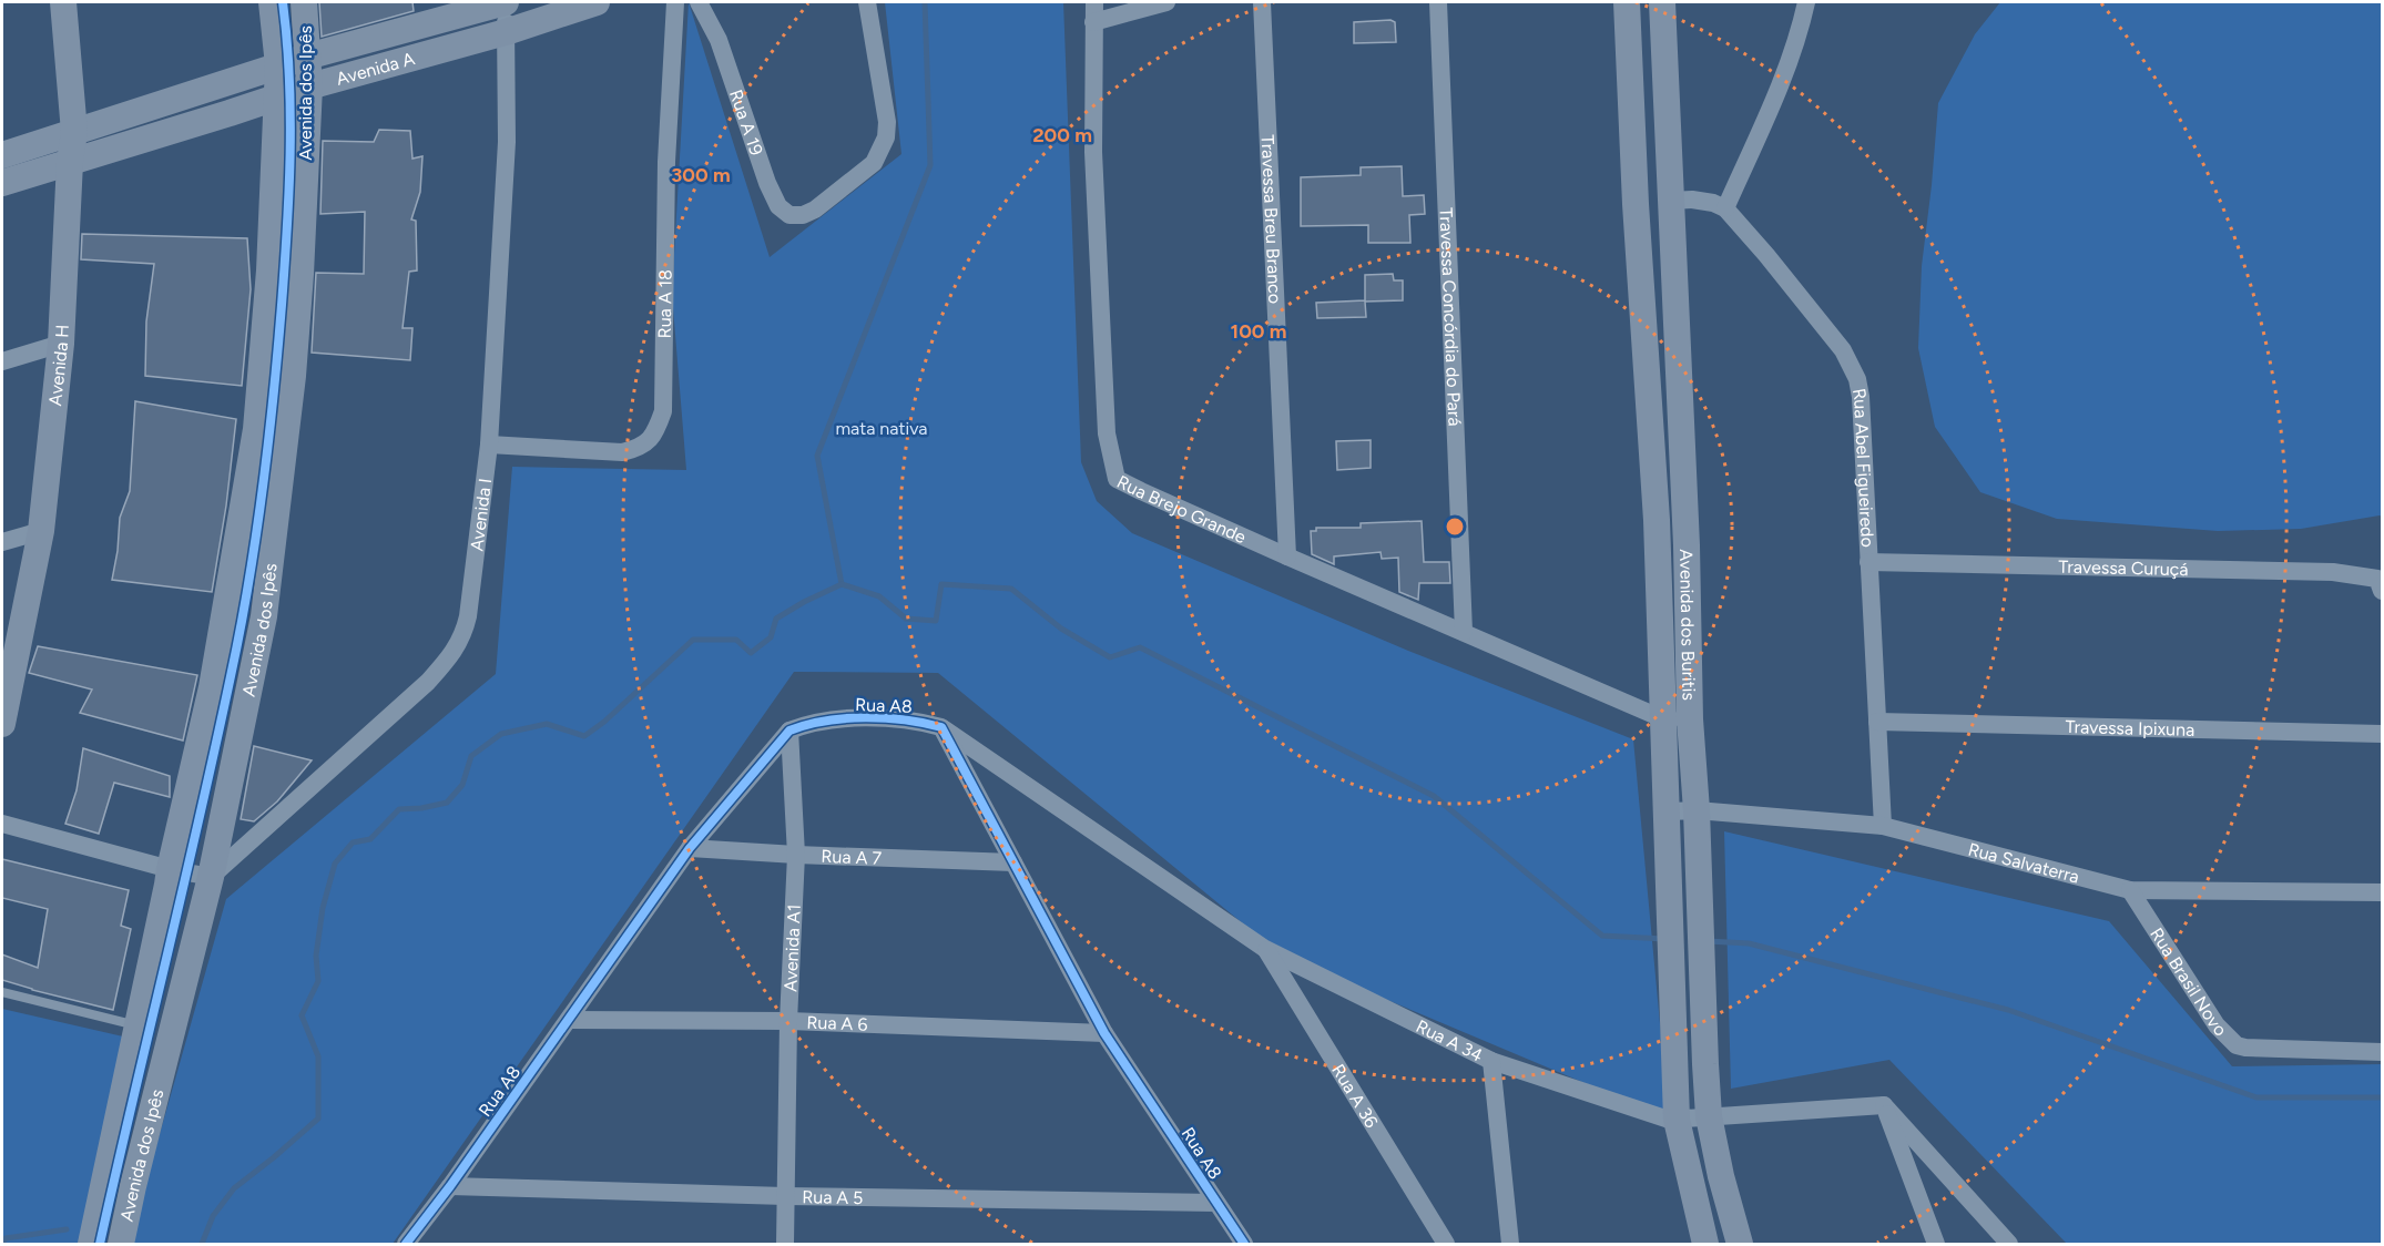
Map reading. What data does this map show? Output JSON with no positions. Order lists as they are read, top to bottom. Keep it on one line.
{"streets":{"main road":["Avenida A","Avenida dos Ipês","Avenida H","Avenida dos Buritis"],"street":["Rua A 19","Travessa Breu Branco","Rua A 18","Travessa Concórdia do Pará","Rua Abel Figueiredo","Rua Brejo Grande","Avenida I","Travessa Curuçá","Rua A8","Travessa Ipixuna","Rua A 7","Rua Salvaterra","Avenida A1","Rua Brasil Novo","Rua A 6","Rua A 34","Rua A 36","Rua A 5"]},"crossings":[["Avenida A","Avenida dos Ipês"],["Avenida A","Avenida H"],["Avenida A","Avenida I"],["Avenida dos Ipês","Avenida I"],["Travessa Breu Branco","Rua Brejo Grande"],["Rua A 18","Avenida I"],["Travessa Concórdia do Pará","Rua Brejo Grande"],["Rua Abel Figueiredo","Travessa Curuçá"],["Rua Abel Figueiredo","Travessa Ipixuna"],["Rua Abel Figueiredo","Rua Salvaterra"],["Rua Brejo Grande","Avenida dos Buritis"],["Avenida dos Buritis","Rua Salvaterra"],["Avenida dos Buritis","Rua A 34"],["Rua A8","Rua A 7"],["Rua A8","Avenida A1"],["Rua A8","Rua A 6"],["Rua A8","Rua A 34"],["Rua A8","Rua A 5"],["Rua A 7","Avenida A1"],["Rua Salvaterra","Rua Brasil Novo"],["Avenida A1","Rua A 6"],["Avenida A1","Rua A 5"],["Rua A 34","Rua A 36"]],"parks":["mata nativa"],"rings":["200 m","300 m","100 m"]}
